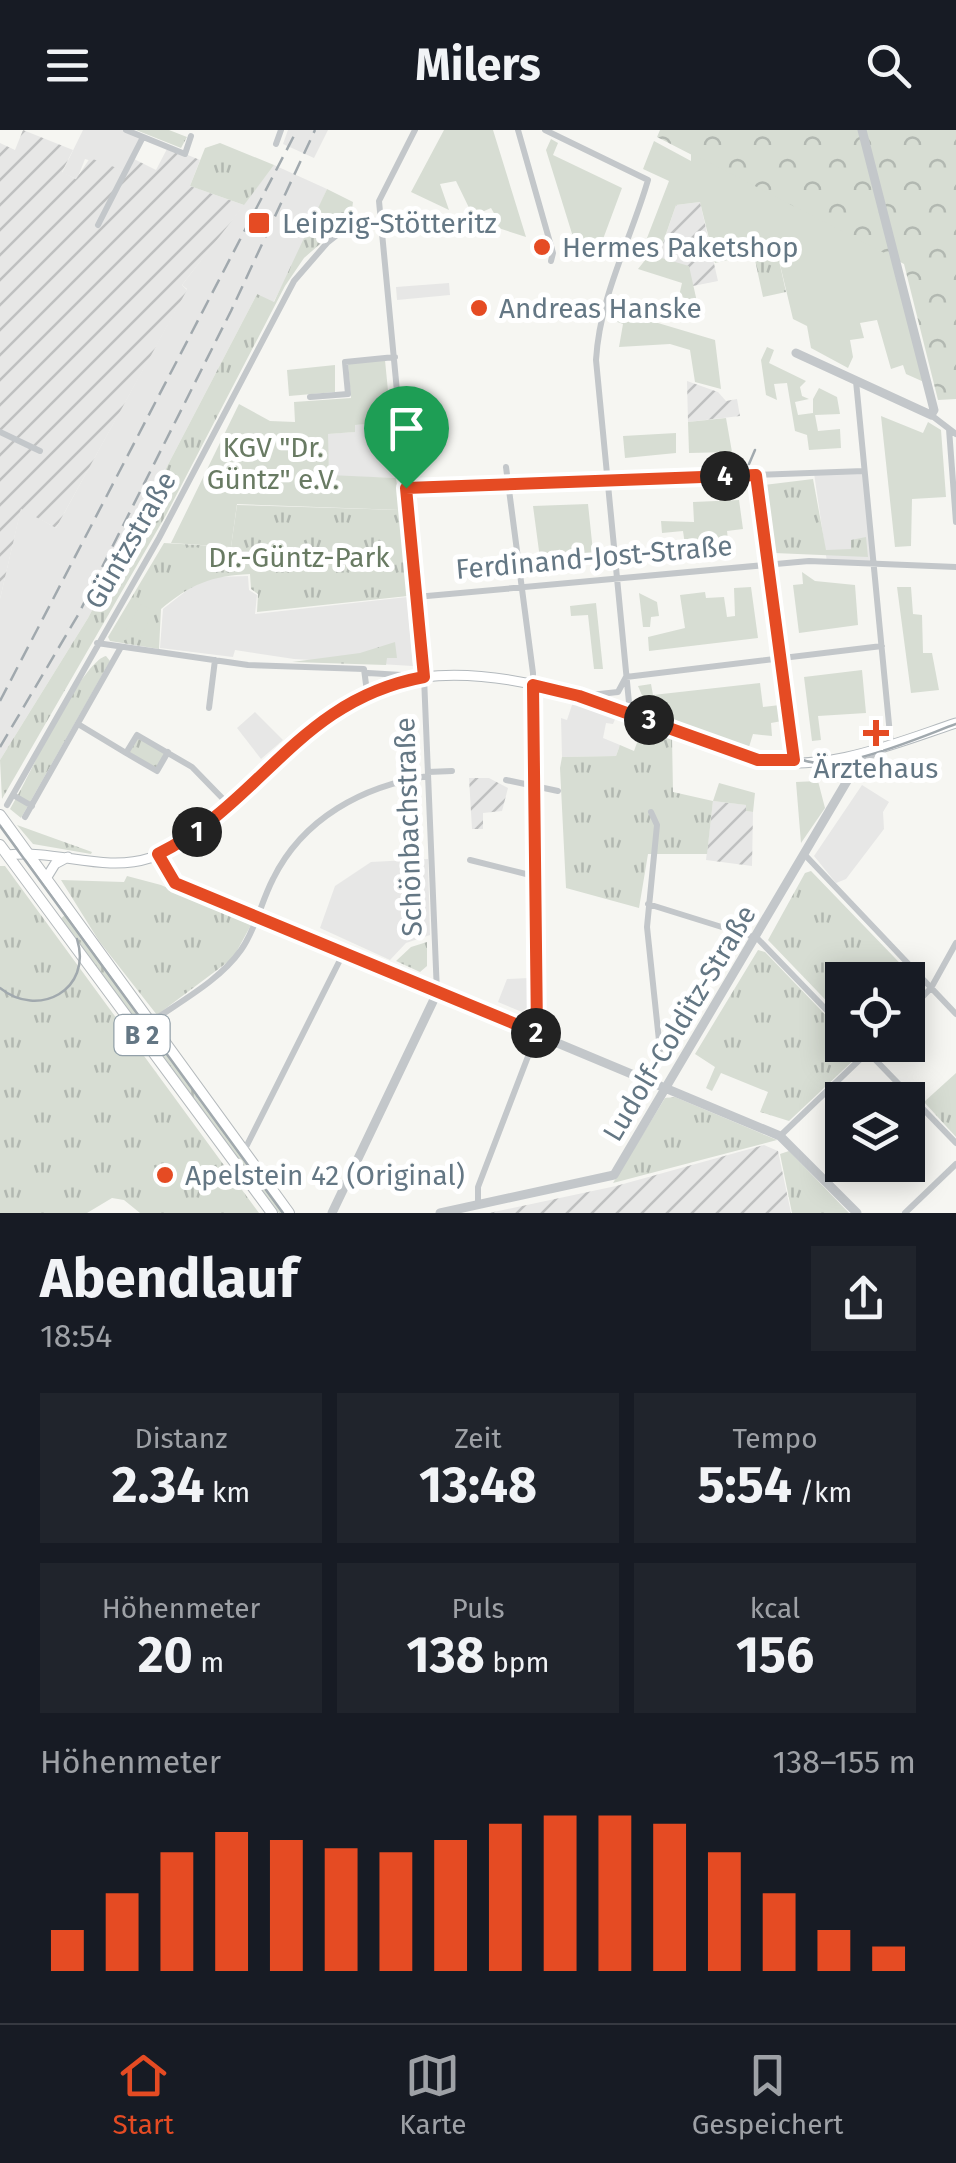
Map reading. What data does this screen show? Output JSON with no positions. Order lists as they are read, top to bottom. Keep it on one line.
{"streets":{"main road":["B 2"],"street":["Güntzstraße","Ferdinand-Jost-Straße","Schönbachstraße","Ludolf-Colditz-Straße"]},"crossings":[["Güntzstraße","B 2"],["Ferdinand-Jost-Straße","Schönbachstraße"]],"parks":["KGV \"Dr. Güntz\" e.V.","Dr.-Güntz-Park"],"places":{"transit":["Leipzig-Stötteritz"],"other":["Hermes Paketshop","Andreas Hanske","Apelstein 42 (Original)"],"health":["Ärztehaus"]},"page":{"header":"Milers","pins":["4","3","1","2"],"heading":["Abendlauf","18:54"],"stats":[["Distanz","2.34 km"],["Zeit","13:48"],["Tempo","5:54 /km"],["Höhenmeter","20 m"],["Puls","138 bpm"],["kcal","156"]],"chart":["Höhenmeter","138–155 m"],"tabs":["Start","Karte","Gespeichert"]}}
